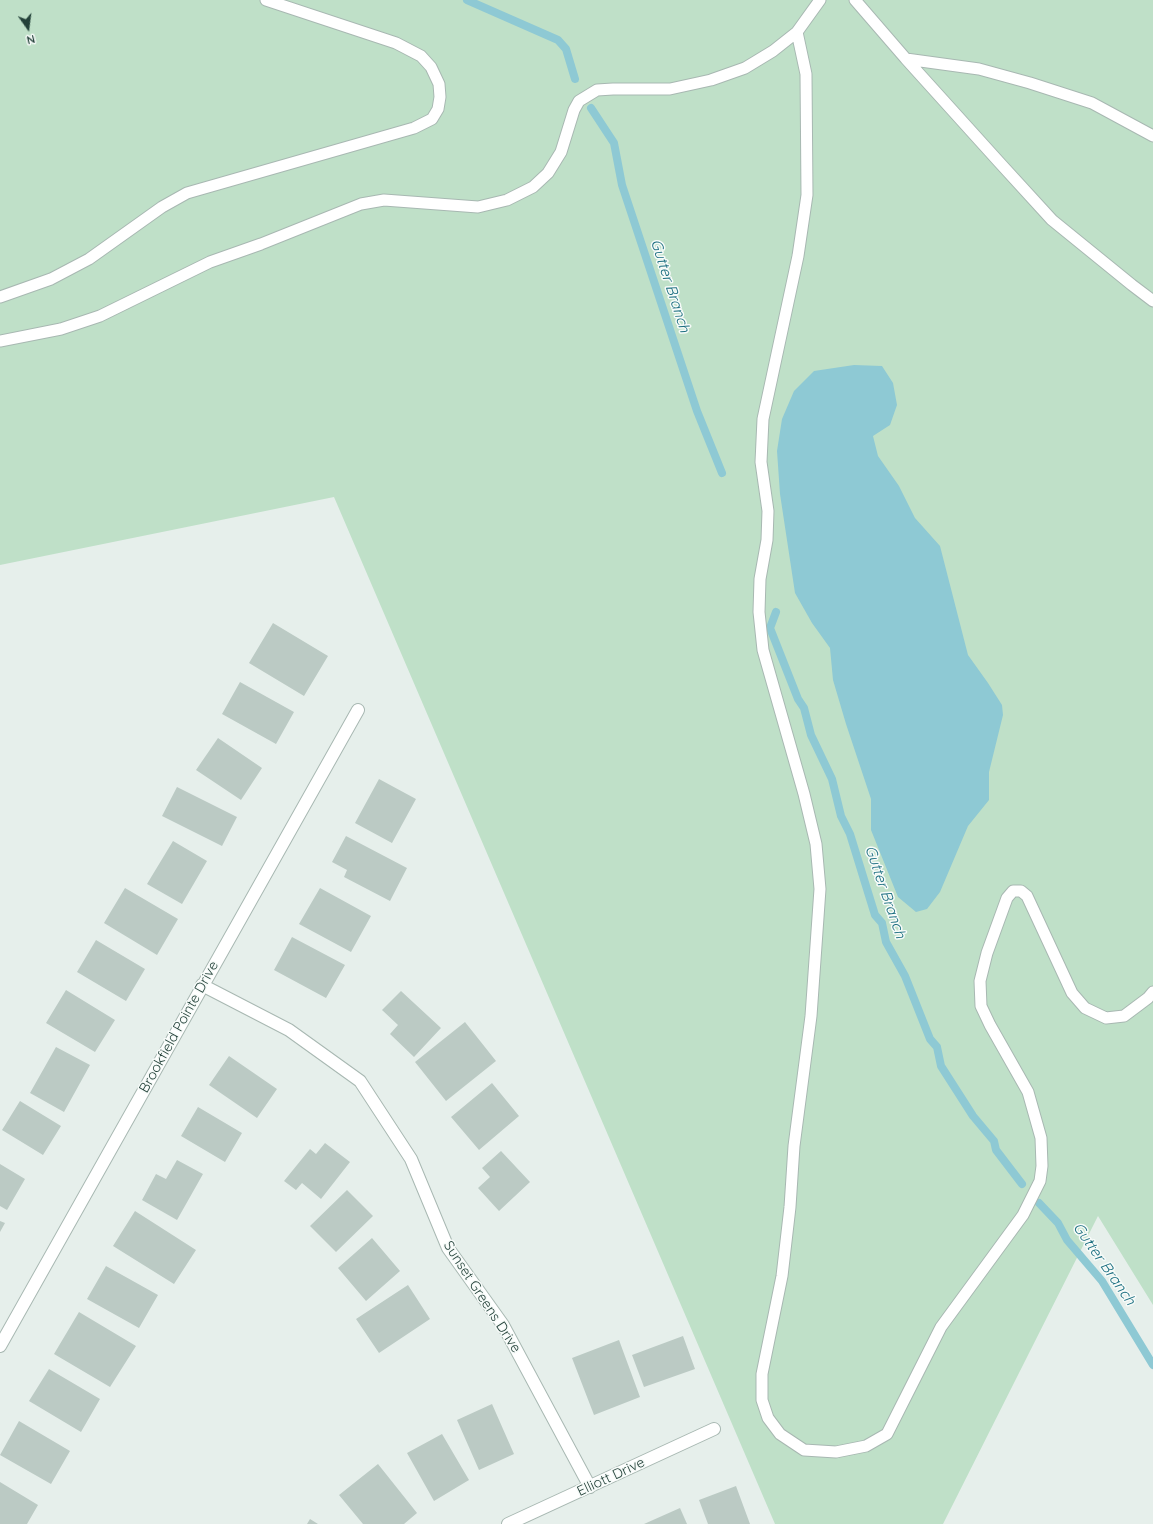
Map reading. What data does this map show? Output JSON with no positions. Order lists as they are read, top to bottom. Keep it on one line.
{"streets":{"street":["Brookfield Pointe Drive","Sunset Greens Drive","Elliott Drive"]},"crossings":[["Brookfield Pointe Drive","Sunset Greens Drive"],["Sunset Greens Drive","Elliott Drive"]],"water":["Gutter Branch"],"north":"bottom"}
